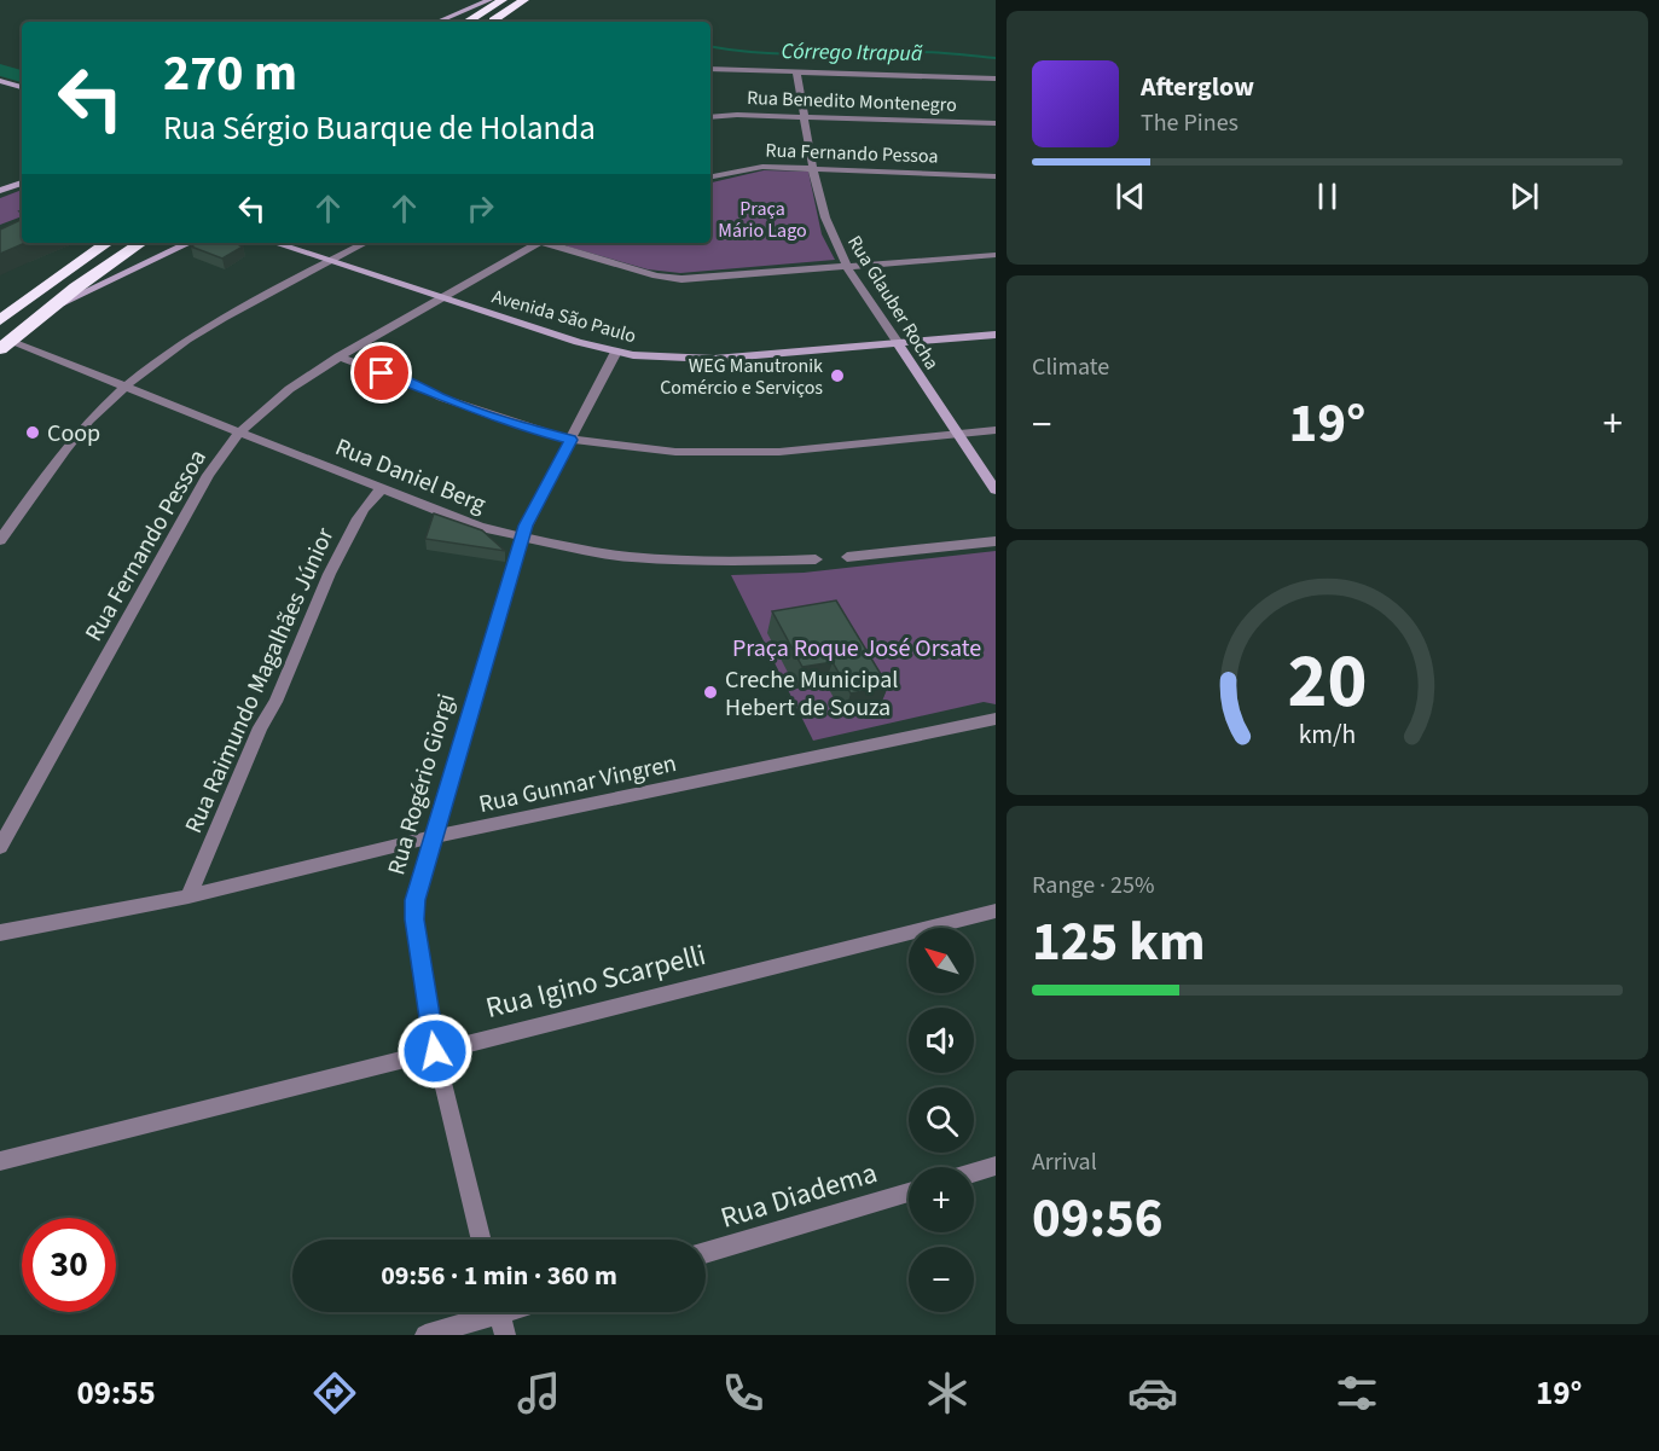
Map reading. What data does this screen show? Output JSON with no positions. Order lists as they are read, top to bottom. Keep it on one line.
{"streets":{"main road":["Rua Glauber Rocha","Avenida São Paulo"],"street":["Rua Benedito Montenegro","Rua Fernando Pessoa","Rua Daniel Berg","Rua Raimundo Magalhães Júnior","Rua Gunnar Vingren","Rua Rogério Giorgi","Rua Igino Scarpelli","Rua Diadema"]},"crossings":[["Rua Benedito Montenegro","Rua Glauber Rocha"],["Rua Fernando Pessoa","Rua Glauber Rocha"],["Rua Fernando Pessoa","Avenida São Paulo"],["Rua Fernando Pessoa","Rua Daniel Berg"],["Rua Glauber Rocha","Avenida São Paulo"],["Avenida São Paulo","Rua Rogério Giorgi"],["Rua Daniel Berg","Rua Raimundo Magalhães Júnior"],["Rua Daniel Berg","Rua Rogério Giorgi"],["Rua Raimundo Magalhães Júnior","Rua Gunnar Vingren"],["Rua Gunnar Vingren","Rua Rogério Giorgi"],["Rua Rogério Giorgi","Rua Igino Scarpelli"]],"water":["Córrego Itrapuã"],"parks":["Praça Mário Lago","Praça Roque José Orsate"],"places":["WEG Manutronik Comércio e Serviços","Coop","Creche Municipal Hebert de Souza"],"north":"top left","page":{"turn":["270 m","Rua Sérgio Buarque de Holanda"],"song":["Afterglow","The Pines"],"tile":["Climate",["Range · 25%","125 km"],["Arrival","09:56"]],"heat":["−","19°","+"],"map_buttons":["+","−"],"limit":"30","trip":"09:56 · 1 min · 360 m","tabs":["09:55","19°"],"gauge":["20","km/h"]}}
